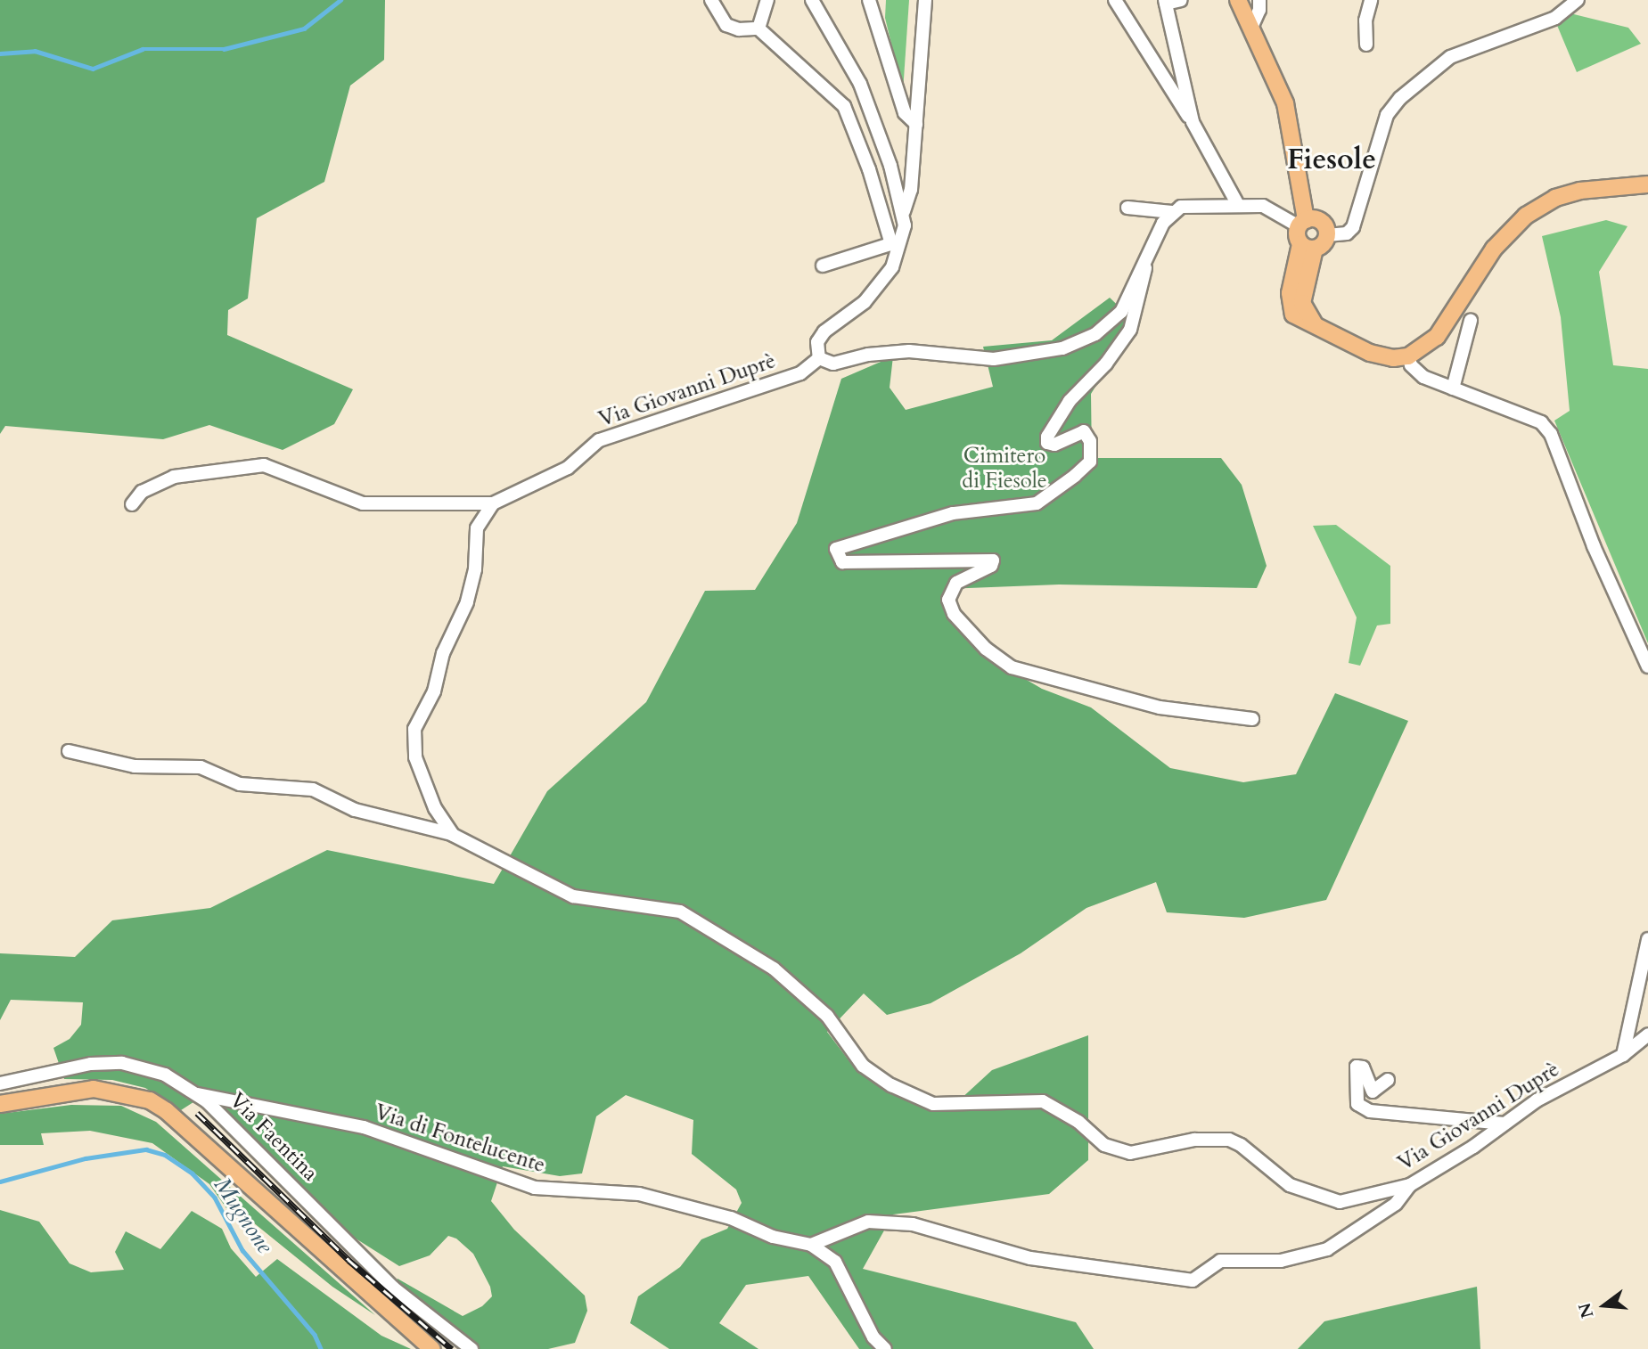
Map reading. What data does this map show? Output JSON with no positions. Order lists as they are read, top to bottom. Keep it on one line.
{"streets":{"street":["Via Giovanni Duprè","Via Faentina","Via di Fontelucente"]},"crossings":[["Via Faentina","Via di Fontelucente"]],"districts":["Fiesole"],"water":["Mugnone"],"parks":["Cimitero di Fiesole"],"north":"left"}
